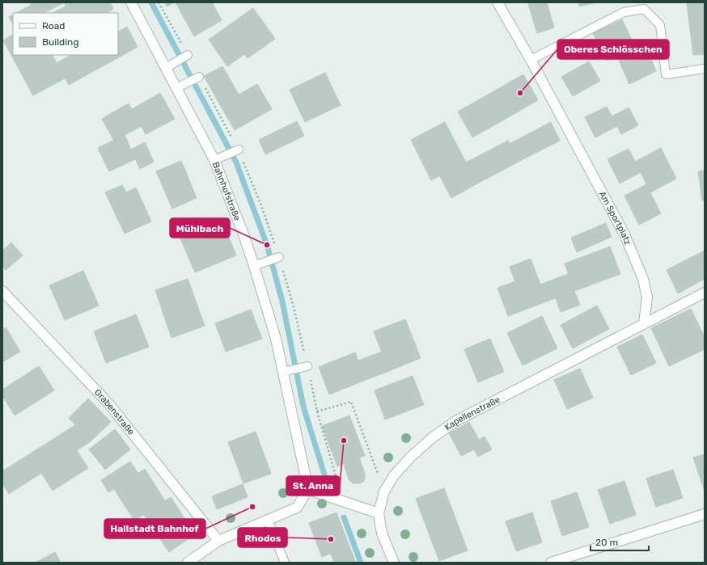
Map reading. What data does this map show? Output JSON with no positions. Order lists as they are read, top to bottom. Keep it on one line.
{"streets":{"street":["Bahnhofstraße","Am Sportplatz","Grabenstraße","Kapellenstraße"]},"crossings":[["Am Sportplatz","Kapellenstraße"]],"places":["Oberes Schlösschen","Mühlbach","St. Anna","Hallstadt Bahnhof","Rhodos"],"legend":["Road","Building"],"scale_bar":"20 m"}
